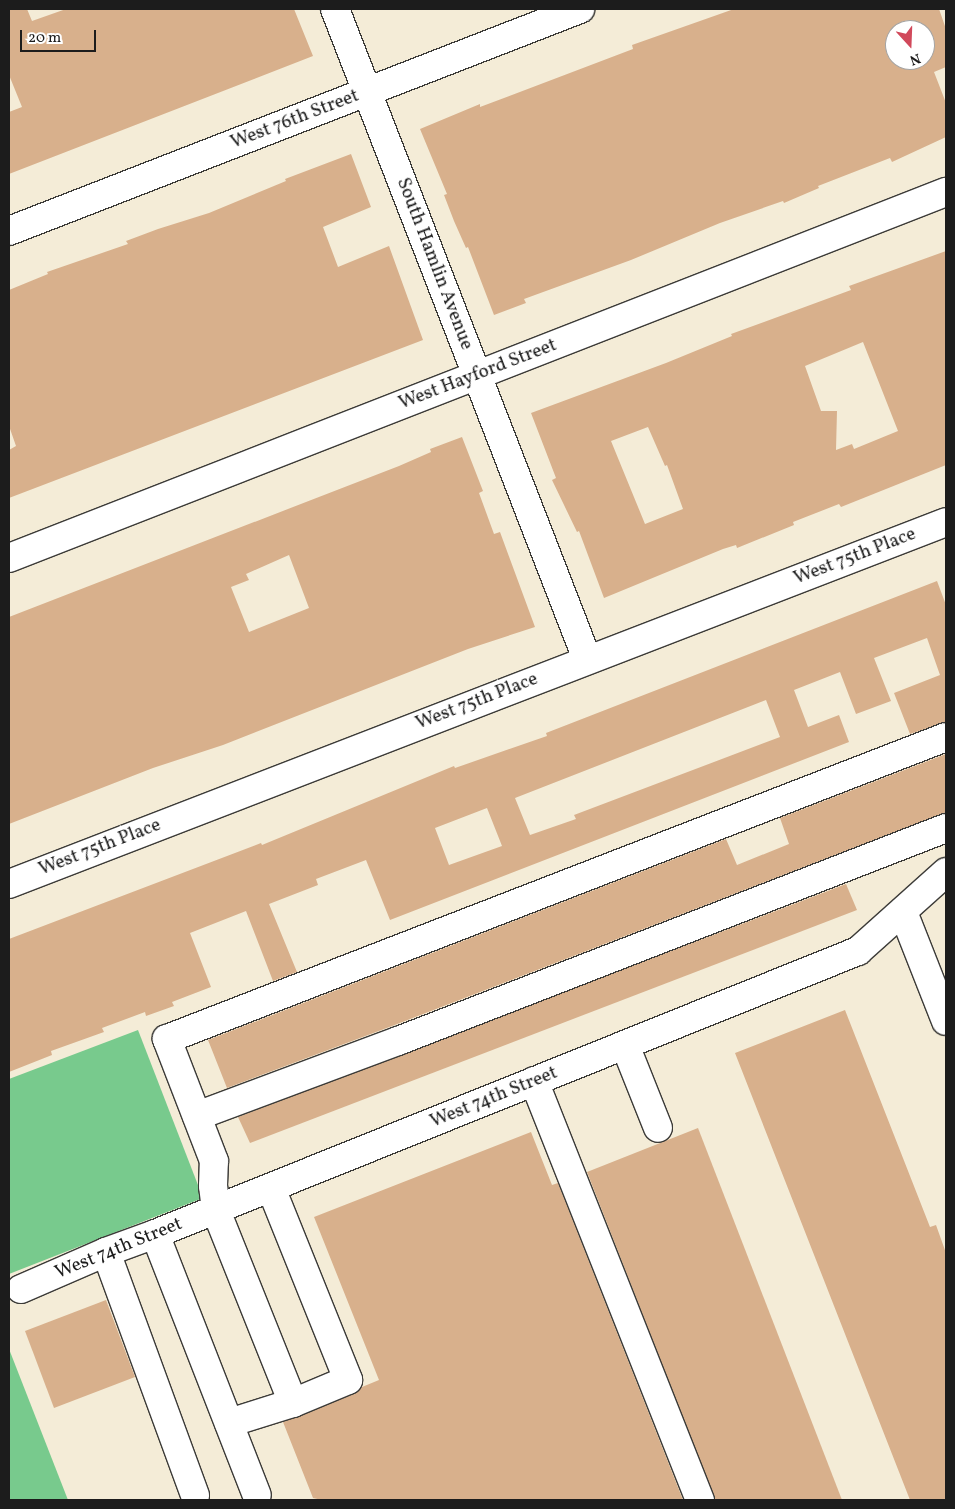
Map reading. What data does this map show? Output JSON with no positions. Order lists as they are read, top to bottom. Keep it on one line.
{"streets":{"street":["West 76th Street","South Hamlin Avenue","West Hayford Street","West 75th Place","West 74th Street"]},"crossings":[["West 76th Street","South Hamlin Avenue"],["South Hamlin Avenue","West Hayford Street"],["South Hamlin Avenue","West 75th Place"]],"scale_bar":"20 m","north":"bottom"}
